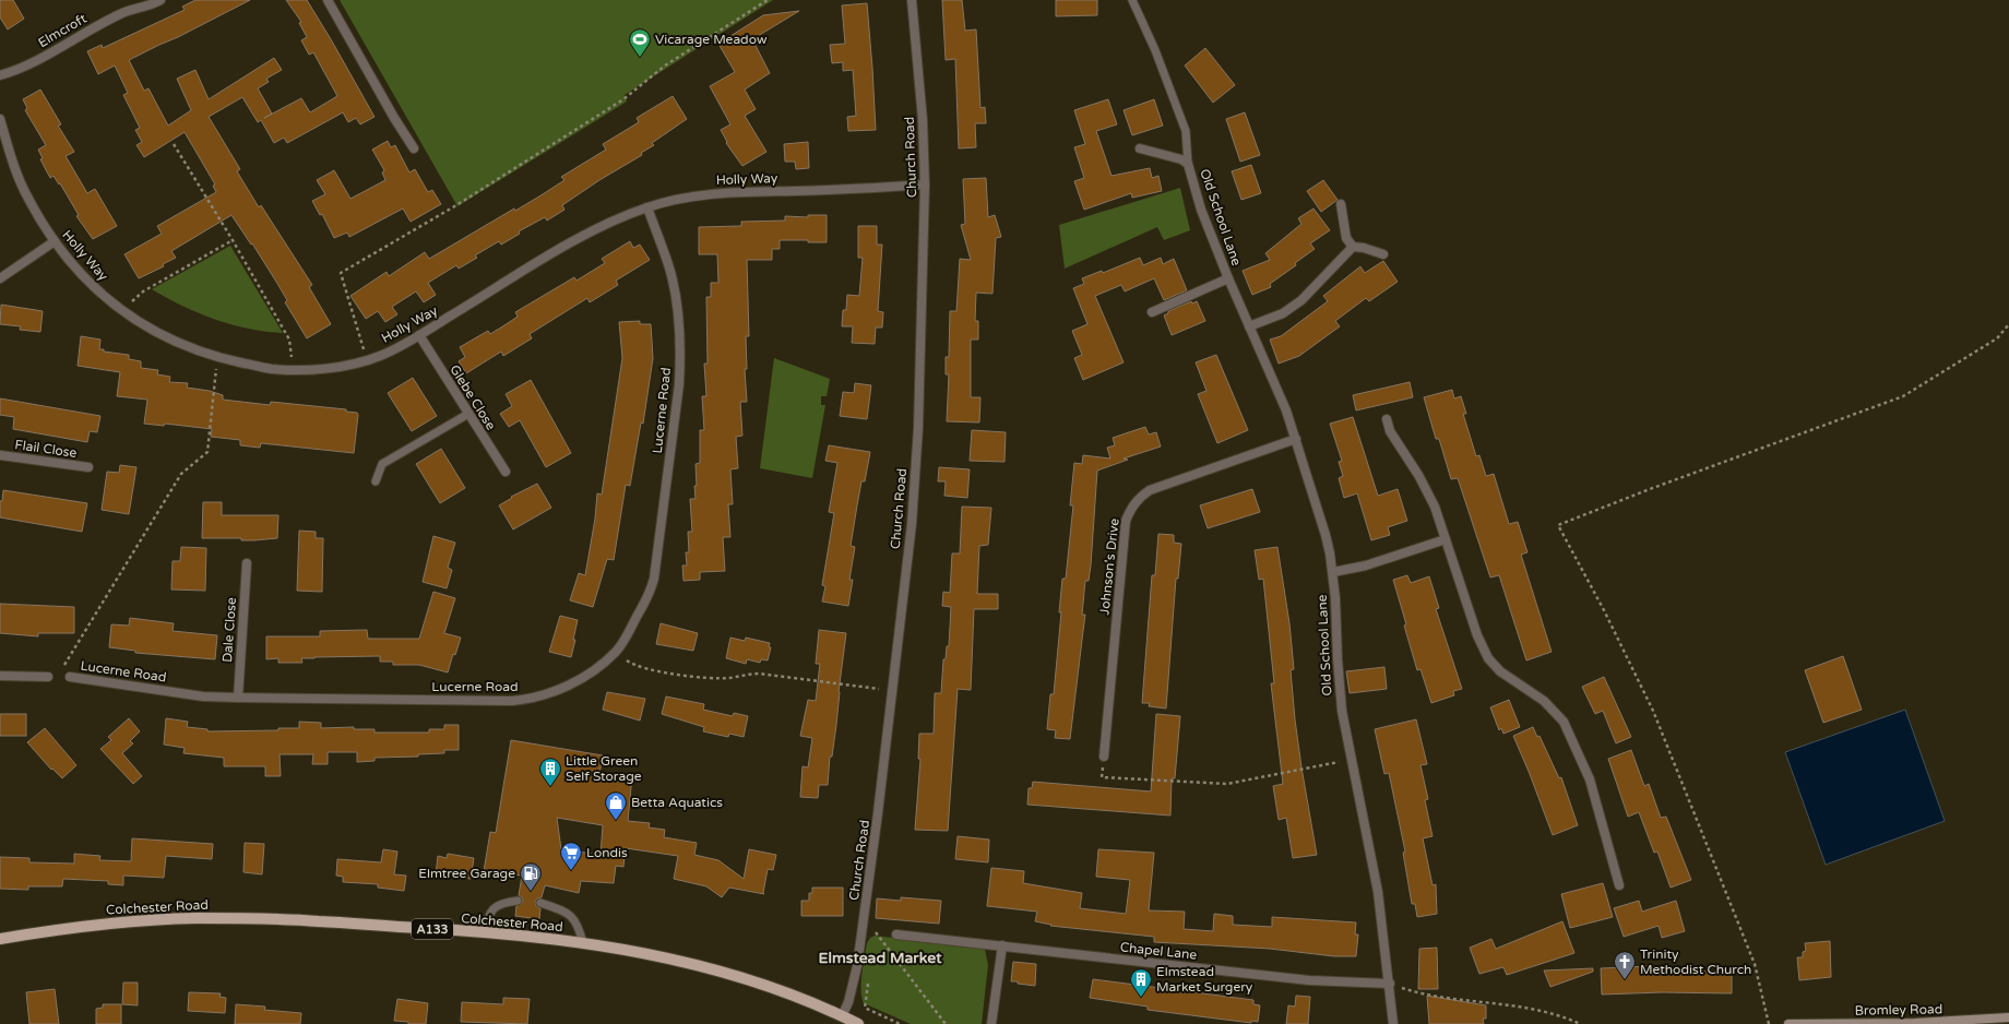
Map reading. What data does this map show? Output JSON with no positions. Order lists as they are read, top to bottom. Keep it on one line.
{"streets":{"main road":["Colchester Road","A133"],"street":["Elmcroft","Church Road","Holly Way","Old School Lane","Glebe Close","Lucerne Road","Flail Close","Johnson's Drive","Dale Close","Chapel Lane","Bromley Road"]},"crossings":[["Church Road","Holly Way"],["Church Road","Colchester Road"],["Holly Way","Glebe Close"],["Holly Way","Lucerne Road"],["Old School Lane","Johnson's Drive"],["Old School Lane","Chapel Lane"],["Lucerne Road","Dale Close"]],"districts":["Elmstead Market"],"places":{"sports":["Vicarage Meadow"],"building":["Little Green Self Storage","Elmstead Market Surgery"],"shop":["Betta Aquatics"],"supermarket":["Londis"],"fuel station":["Elmtree Garage"],"church":["Trinity Methodist Church"]}}
